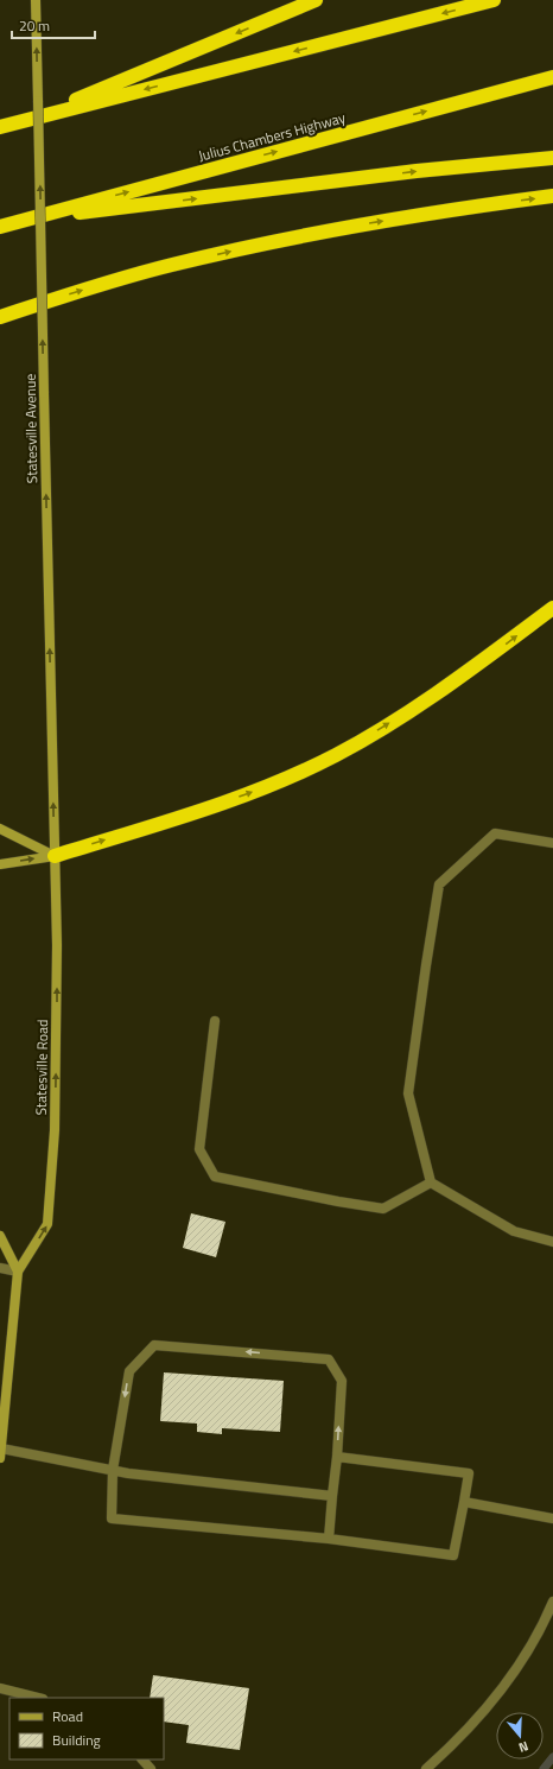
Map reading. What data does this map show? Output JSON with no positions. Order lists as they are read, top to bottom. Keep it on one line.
{"streets":{"highway":["Julius Chambers Highway"],"main road":["Statesville Avenue","Statesville Road"]},"crossings":[["Statesville Avenue","Statesville Road"]],"one_way":["Statesville Avenue","Statesville Road"],"legend":["Road","Building"],"scale_bar":"20 m","north":"bottom"}
